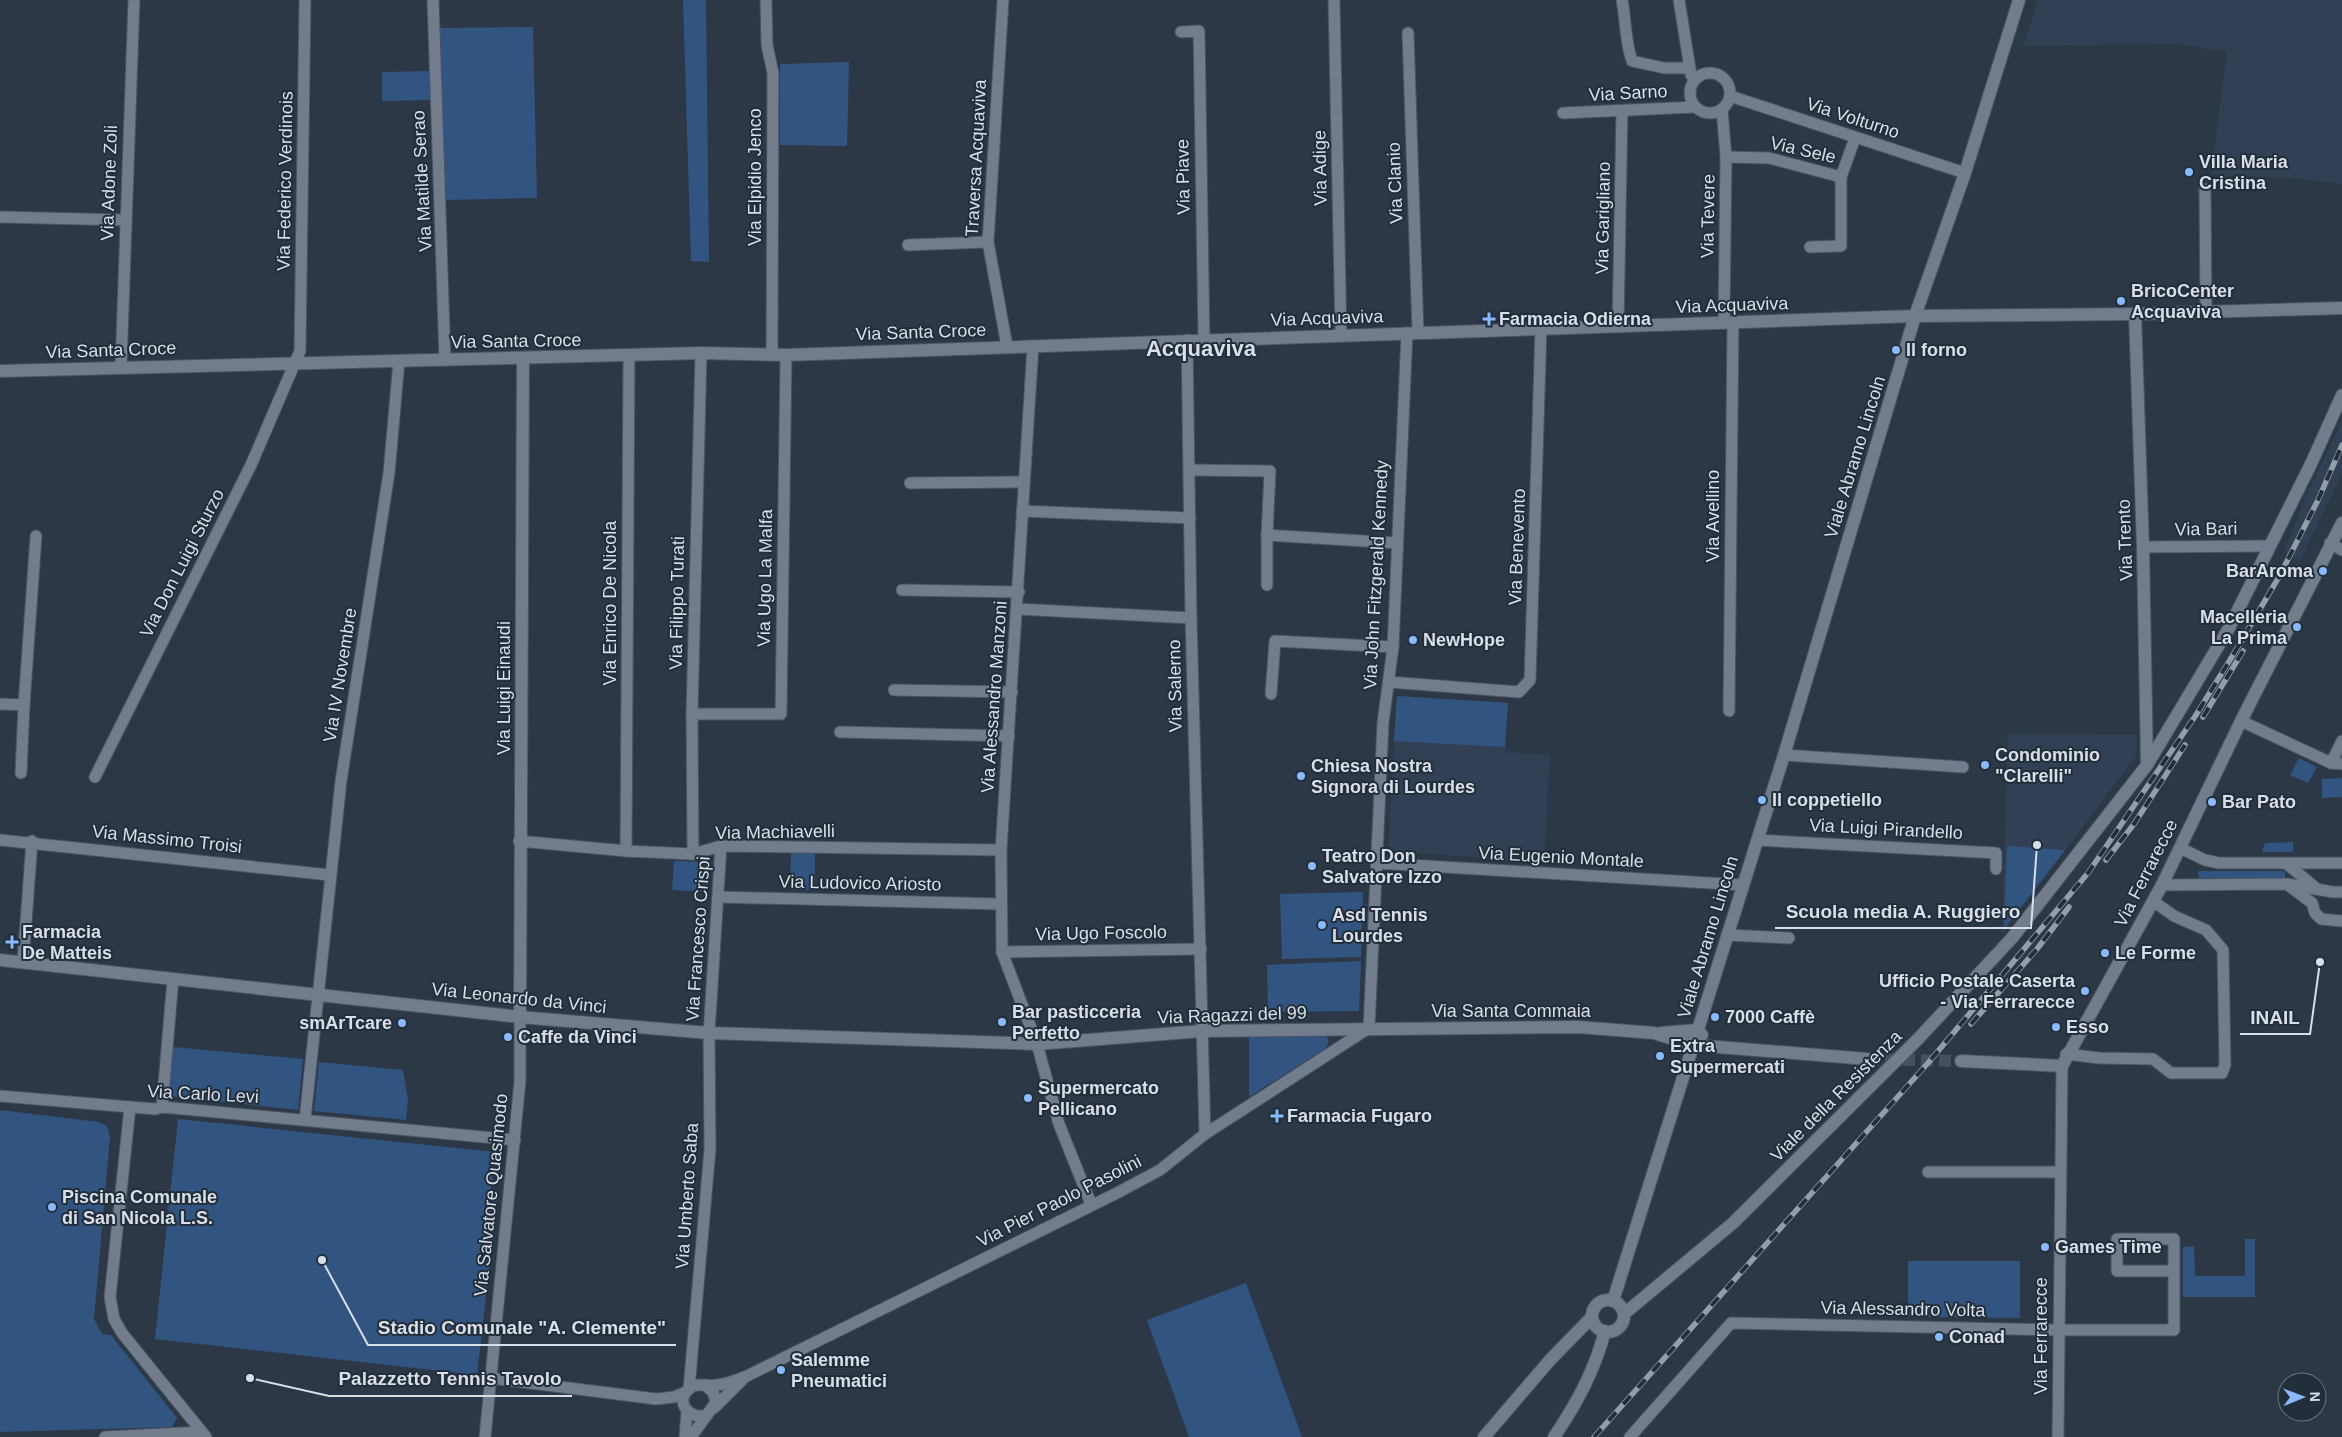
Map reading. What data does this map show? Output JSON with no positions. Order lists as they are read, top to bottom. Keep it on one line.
{"streets":{"street":["Via Sarno","Via Volturno","Via Sele","Traversa Acquaviva","Via Adige","Via Elpidio Jenco","Via Piave","Via Federico Verdinois","Via Matilde Serao","Via Adone Zoli","Via Clanio","Via Tevere","Via Garigliano","Via Acquaviva","Via Santa Croce","Viale Abramo Lincoln","Via Avellino","Via Bari","Via Trento","Via Benevento","Via Don Luigi Sturzo","Via John Fitzgerald Kennedy","Via Ugo La Malfa","Via Enrico De Nicola","Via Filippo Turati","Via IV Novembre","Via Salerno","Via Luigi Einaudi","Via Alessandro Manzoni","Via Luigi Pirandello","Via Machiavelli","Via Massimo Troisi","Via Eugenio Montale","Via Ferrarecce","Via Ludovico Ariosto","Via Ugo Foscolo","Via Francesco Crispi","Via Leonardo da Vinci","Via Santa Commaia","Via Ragazzi del 99","Via Carlo Levi","Viale della Resistenza","Via Salvatore Quasimodo","Via Umberto Saba","Via Pier Paolo Pasolini","Via Alessandro Volta"]},"crossings":[["Via Sarno","Via Volturno"],["Via Sarno","Via Tevere"],["Via Sarno","Via Garigliano"],["Via Volturno","Via Sele"],["Via Volturno","Via Tevere"],["Via Volturno","Viale Abramo Lincoln"],["Via Sele","Via Tevere"],["Traversa Acquaviva","Via Santa Croce"],["Via Adige","Via Acquaviva"],["Via Elpidio Jenco","Via Santa Croce"],["Via Piave","Via Acquaviva"],["Via Federico Verdinois","Via Santa Croce"],["Via Federico Verdinois","Via Don Luigi Sturzo"],["Via Matilde Serao","Via Santa Croce"],["Via Adone Zoli","Via Santa Croce"],["Via Clanio","Via Acquaviva"],["Via Clanio","Via John Fitzgerald Kennedy"],["Via Tevere","Via Acquaviva"],["Via Tevere","Via Avellino"],["Via Garigliano","Via Acquaviva"],["Via Acquaviva","Via Santa Croce"],["Via Acquaviva","Viale Abramo Lincoln"],["Via Acquaviva","Via Avellino"],["Via Acquaviva","Via Trento"],["Via Acquaviva","Via Benevento"],["Via Acquaviva","Via John Fitzgerald Kennedy"],["Via Acquaviva","Via Salerno"],["Via Acquaviva","Via Alessandro Manzoni"],["Via Santa Croce","Via Don Luigi Sturzo"],["Via Santa Croce","Via Ugo La Malfa"],["Via Santa Croce","Via Enrico De Nicola"],["Via Santa Croce","Via Filippo Turati"],["Via Santa Croce","Via IV Novembre"],["Via Santa Croce","Via Luigi Einaudi"],["Via Santa Croce","Via Alessandro Manzoni"],["Viale Abramo Lincoln","Via Luigi Pirandello"],["Viale Abramo Lincoln","Via Eugenio Montale"],["Viale Abramo Lincoln","Via Santa Commaia"],["Viale Abramo Lincoln","Viale della Resistenza"],["Via Bari","Via Trento"],["Via Bari","Viale della Resistenza"],["Via Trento","Viale della Resistenza"],["Via Benevento","Via John Fitzgerald Kennedy"],["Via John Fitzgerald Kennedy","Via Eugenio Montale"],["Via John Fitzgerald Kennedy","Via Santa Commaia"],["Via John Fitzgerald Kennedy","Via Ragazzi del 99"],["Via John Fitzgerald Kennedy","Via Pier Paolo Pasolini"],["Via Ugo La Malfa","Via Filippo Turati"],["Via Enrico De Nicola","Via Machiavelli"],["Via Filippo Turati","Via Machiavelli"],["Via IV Novembre","Via Massimo Troisi"],["Via IV Novembre","Via Leonardo da Vinci"],["Via IV Novembre","Via Carlo Levi"],["Via Salerno","Via Ugo Foscolo"],["Via Salerno","Via Ragazzi del 99"],["Via Salerno","Via Pier Paolo Pasolini"],["Via Luigi Einaudi","Via Machiavelli"],["Via Luigi Einaudi","Via Leonardo da Vinci"],["Via Luigi Einaudi","Via Salvatore Quasimodo"],["Via Alessandro Manzoni","Via Machiavelli"],["Via Alessandro Manzoni","Via Ludovico Ariosto"],["Via Alessandro Manzoni","Via Ugo Foscolo"],["Via Alessandro Manzoni","Via Leonardo da Vinci"],["Via Alessandro Manzoni","Via Ragazzi del 99"],["Via Alessandro Manzoni","Via Pier Paolo Pasolini"],["Via Machiavelli","Via Francesco Crispi"],["Via Ferrarecce","Via Alessandro Volta"],["Via Ludovico Ariosto","Via Francesco Crispi"],["Via Francesco Crispi","Via Leonardo da Vinci"],["Via Francesco Crispi","Via Umberto Saba"],["Via Leonardo da Vinci","Via Ragazzi del 99"],["Via Leonardo da Vinci","Via Salvatore Quasimodo"],["Via Leonardo da Vinci","Via Umberto Saba"],["Via Santa Commaia","Via Ragazzi del 99"],["Via Santa Commaia","Via Pier Paolo Pasolini"],["Via Ragazzi del 99","Via Pier Paolo Pasolini"],["Via Carlo Levi","Via Salvatore Quasimodo"],["Via Umberto Saba","Via Pier Paolo Pasolini"]],"districts":["Acquaviva"],"places":{"other":["Villa Maria Cristina","BricoCenter Acquaviva","Il forno","BarAroma","Macelleria La Prima","NewHope","Condominio \"Clarelli\"","Chiesa Nostra Signora di Lourdes","Il coppetiello","Bar Pato","Scuola media A. Ruggiero","Teatro Don Salvatore Izzo","Asd Tennis Lourdes","Le Forme","INAIL","Ufficio Postale Caserta - Via Ferrarecce","7000 Caffè","Bar pasticceria Perfetto","smArTcare","Esso","Caffe da Vinci","Extra Supermercati","Supermercato Pellicano","Piscina Comunale di San Nicola L.S.","Games Time","Stadio Comunale \"A. Clemente\"","Conad","Salemme Pneumatici","Palazzetto Tennis Tavolo"],"health":["Farmacia Odierna","Farmacia De Matteis","Farmacia Fugaro"]},"north":"right"}
